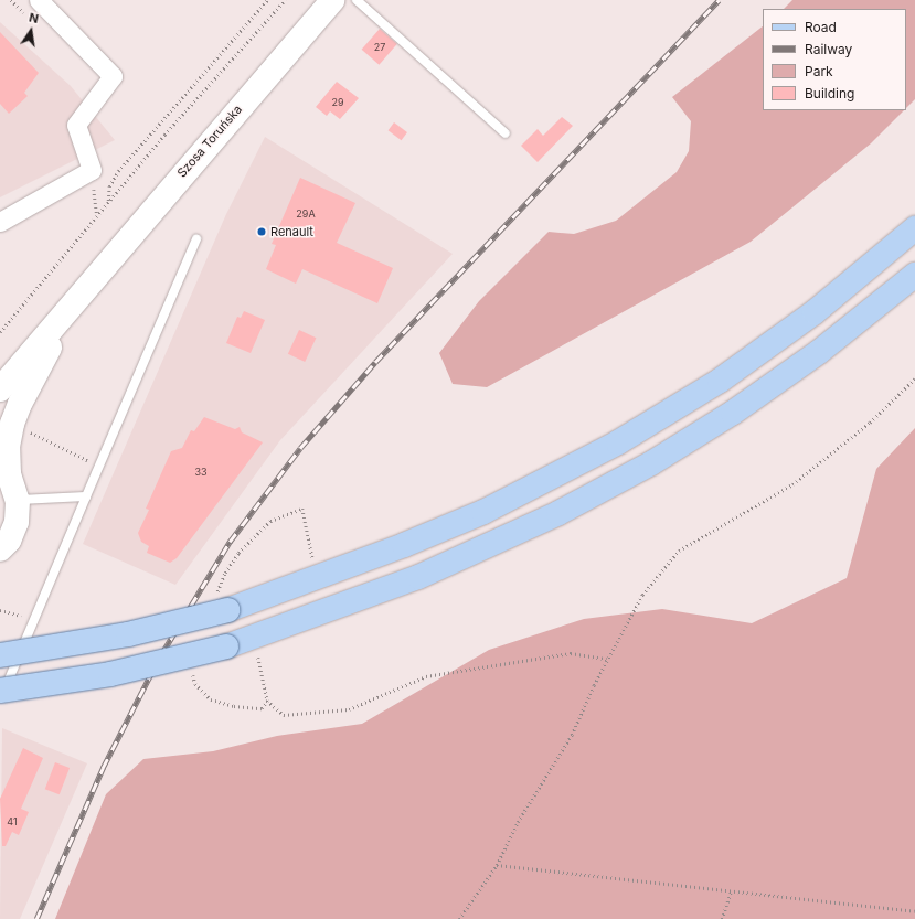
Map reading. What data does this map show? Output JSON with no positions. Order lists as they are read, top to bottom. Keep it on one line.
{"streets":{"main road":["Szosa Toruńska"]},"places":["Renault"],"house_numbers":["27","29","29A","33","41"],"legend":["Road","Railway","Park","Building"],"north":"top"}
